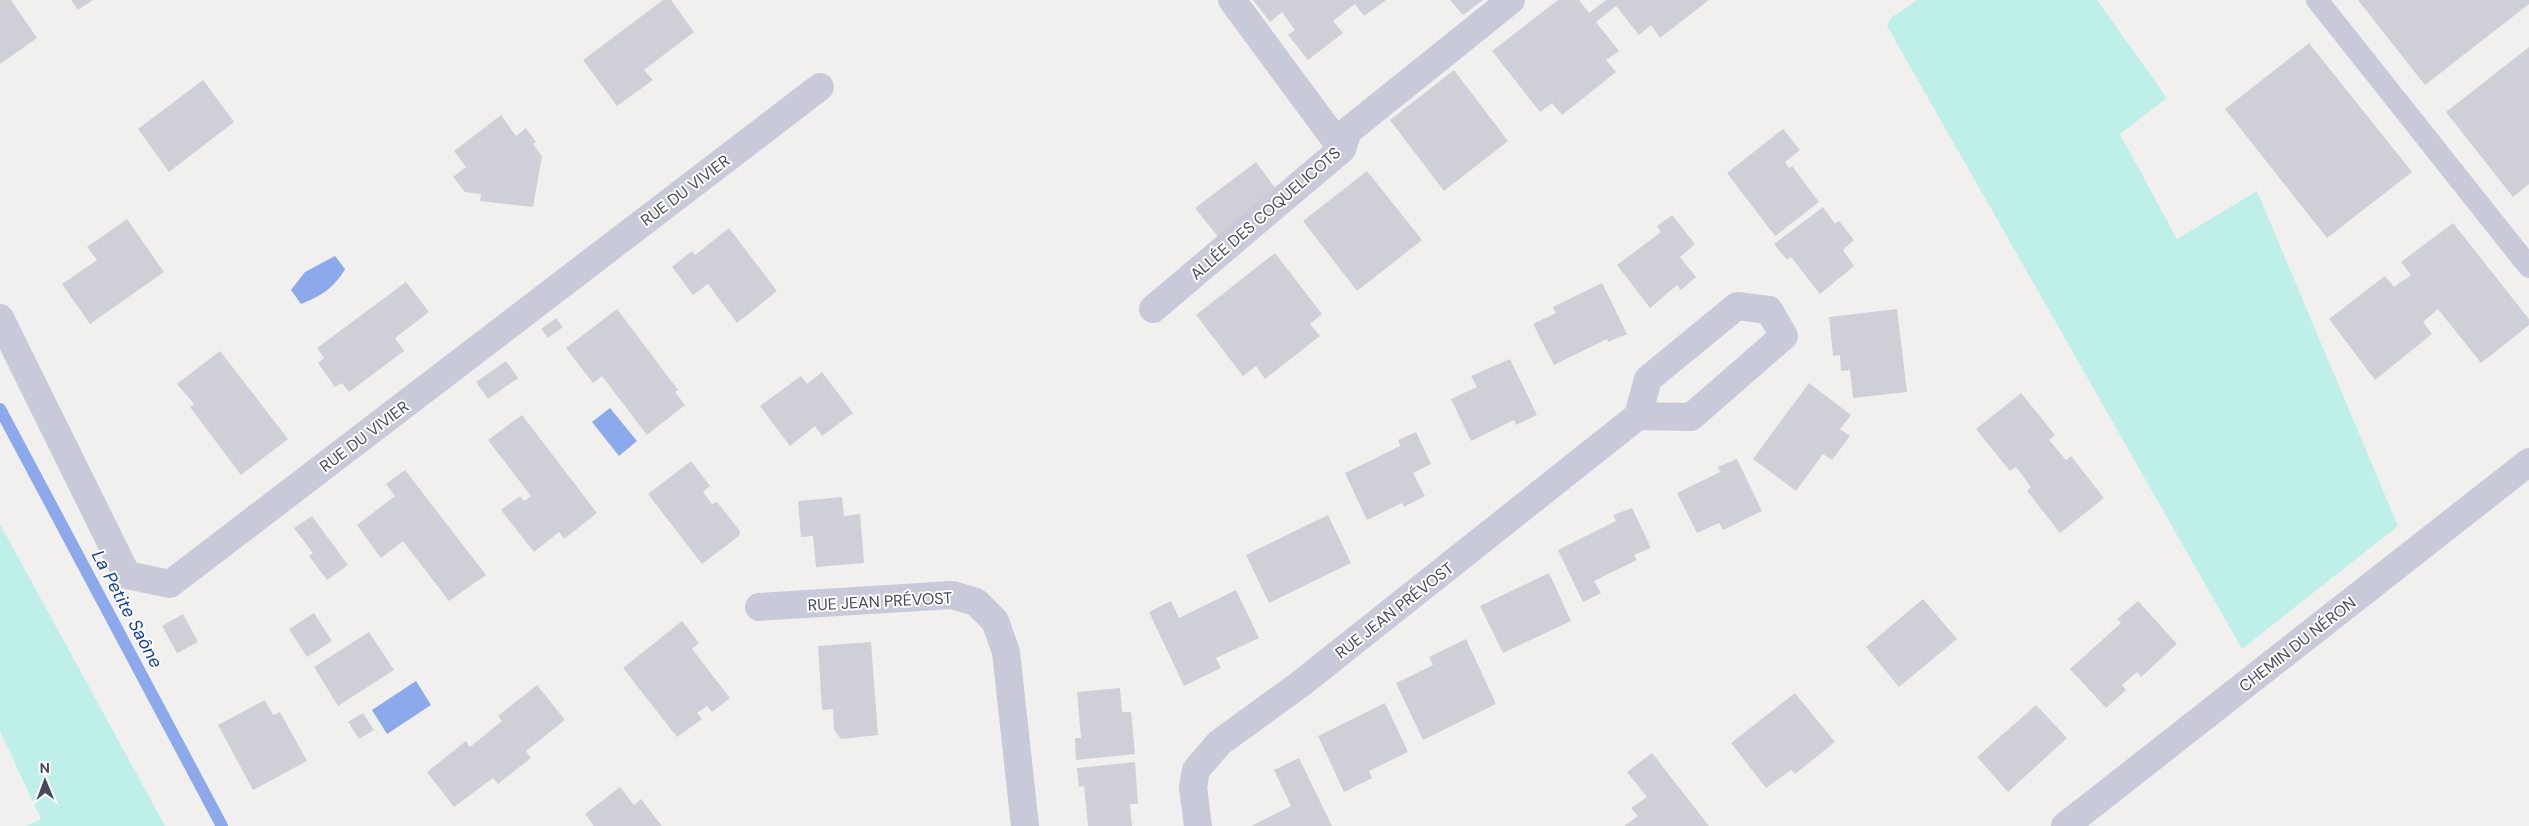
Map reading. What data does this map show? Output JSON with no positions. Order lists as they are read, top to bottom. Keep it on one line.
{"streets":{"street":["RUE DU VIVIER","ALLÉE DES COQUELICOTS","RUE JEAN PRÉVOST","CHEMIN DU NÉRON"]},"water":["La Petite Saône"],"north":"top"}
